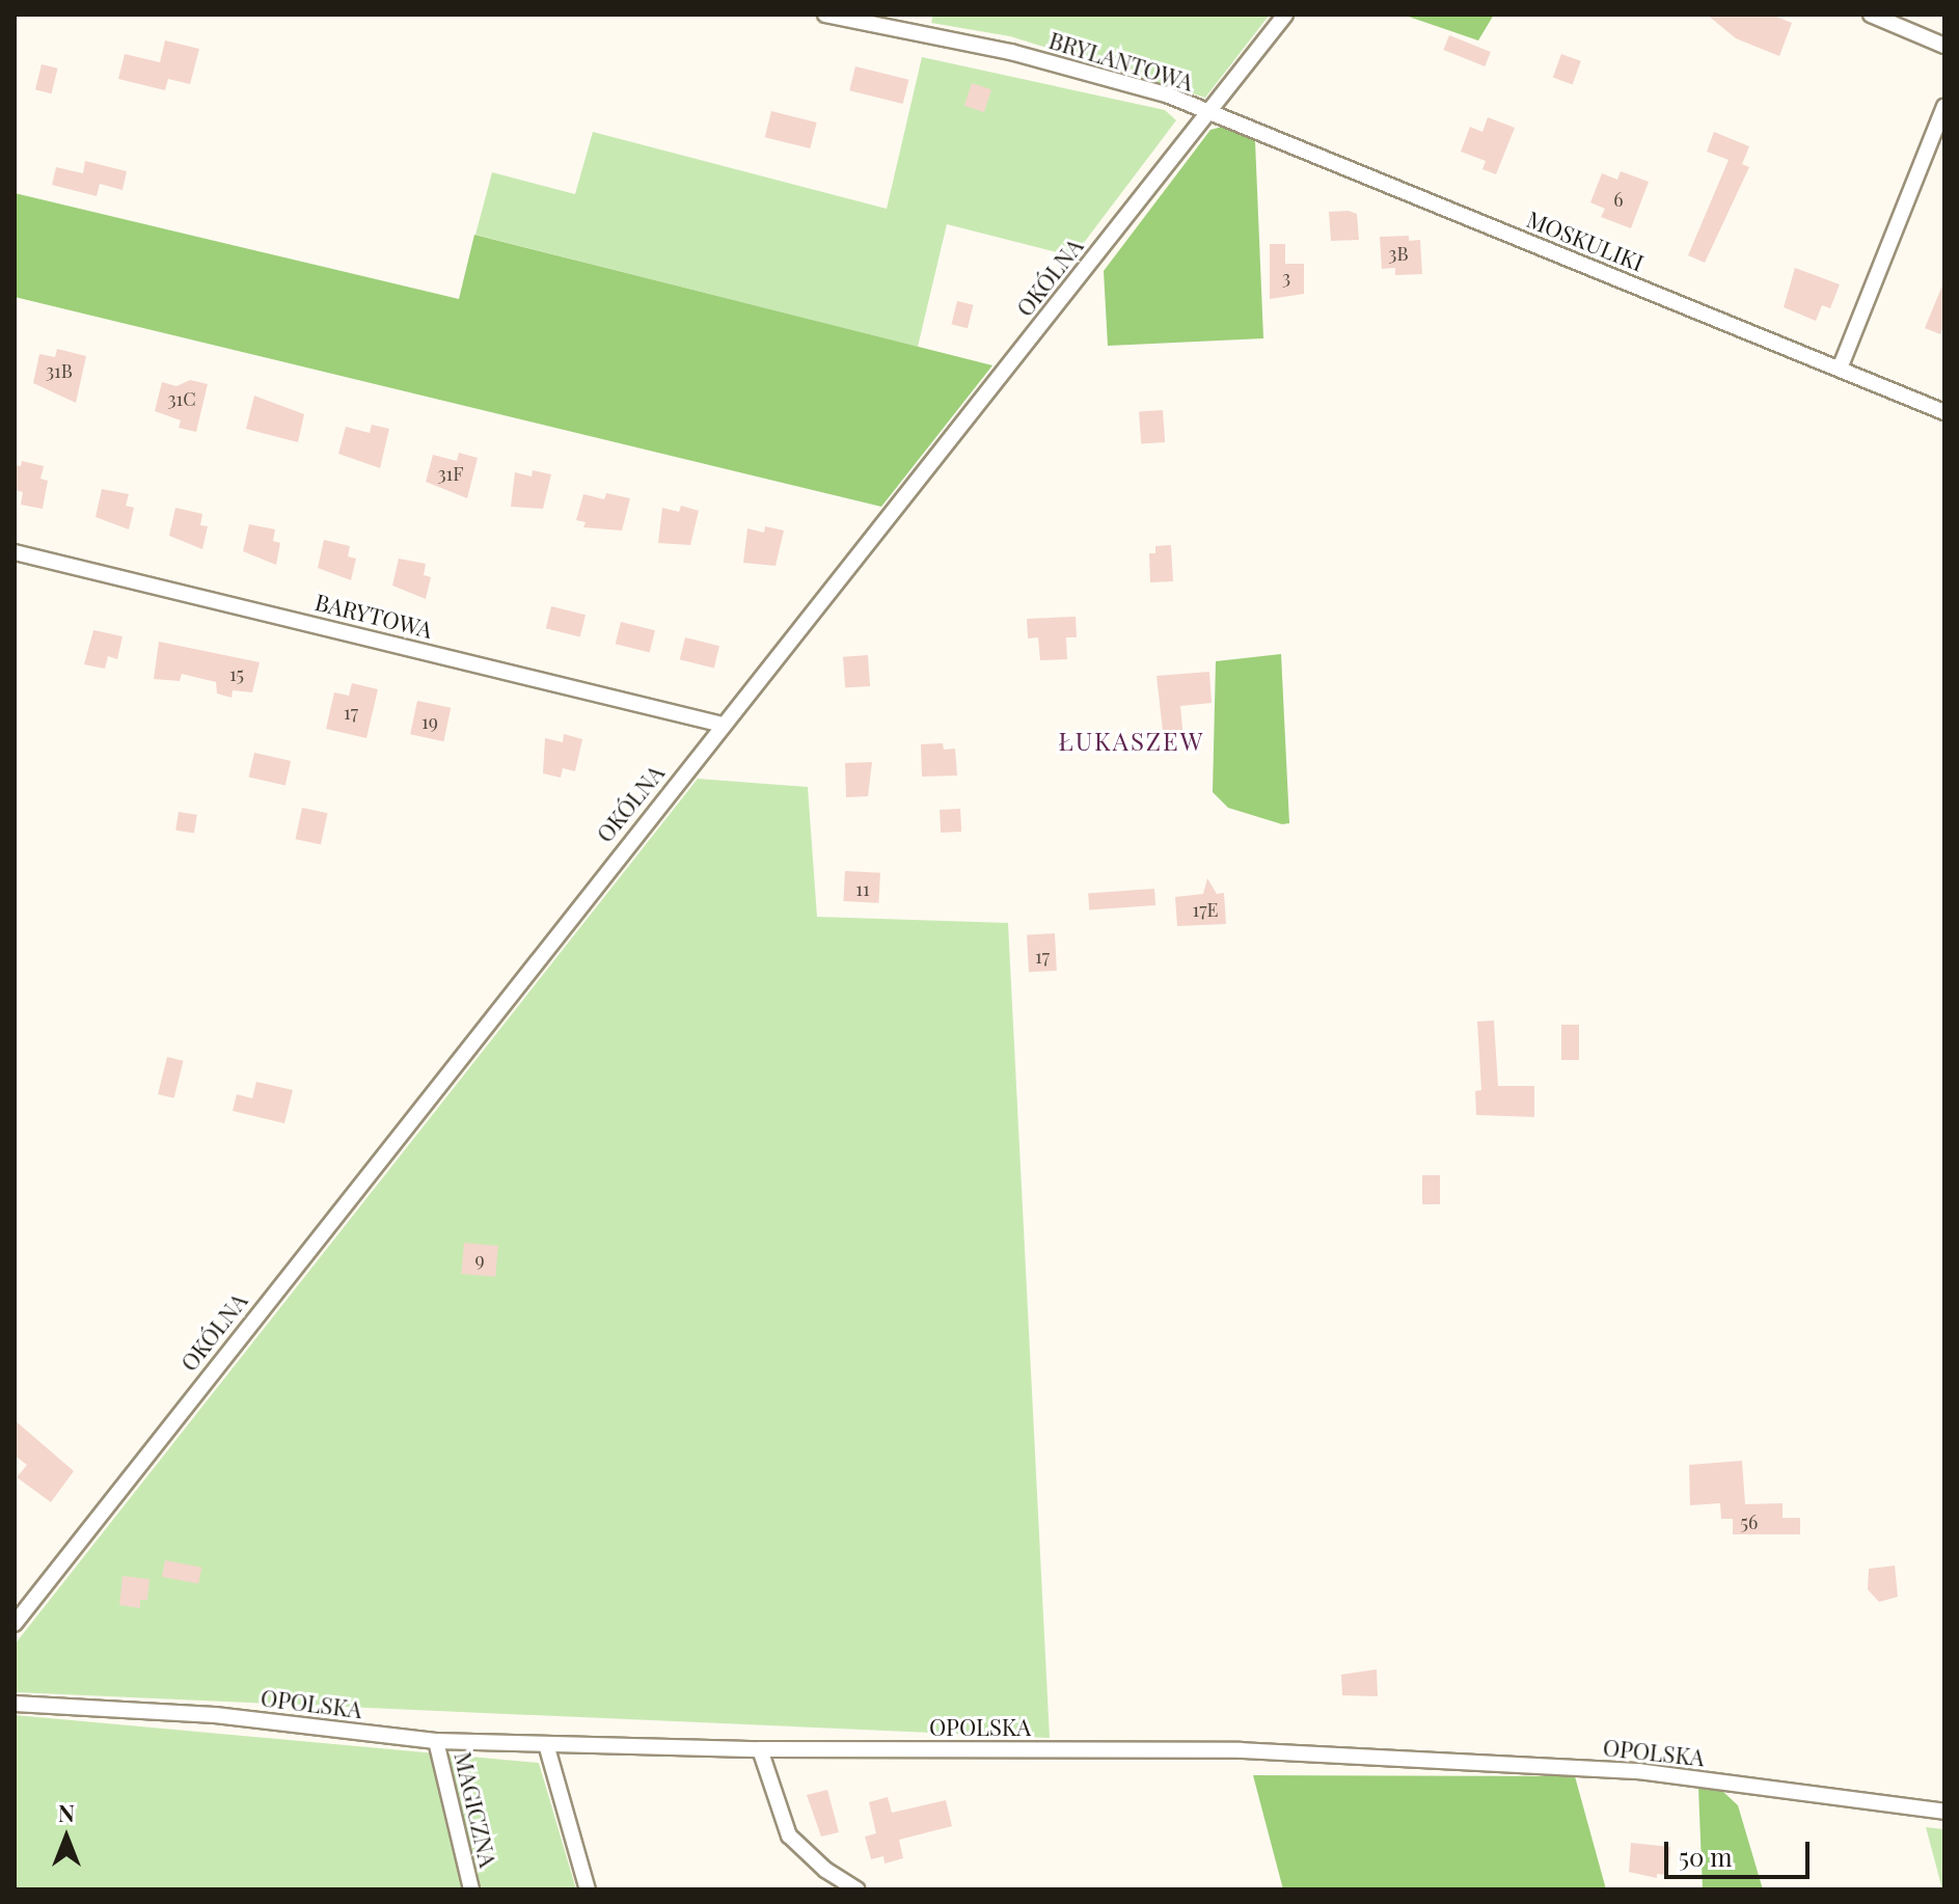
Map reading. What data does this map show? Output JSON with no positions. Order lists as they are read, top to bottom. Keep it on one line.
{"streets":{"street":["BRYLANTOWA","MOSKULIKI","OKÓLNA","BARYTOWA","OPOLSKA","MAGICZNA"]},"crossings":[["BRYLANTOWA","MOSKULIKI"],["BRYLANTOWA","OKÓLNA"],["MOSKULIKI","OKÓLNA"],["OKÓLNA","BARYTOWA"],["OPOLSKA","MAGICZNA"]],"districts":["ŁUKASZEW"],"house_numbers":["6","3B","3","31B","31C","31F","15","17","19","11","17E","17","9","56"],"scale_bar":"50 m","north":"top"}
